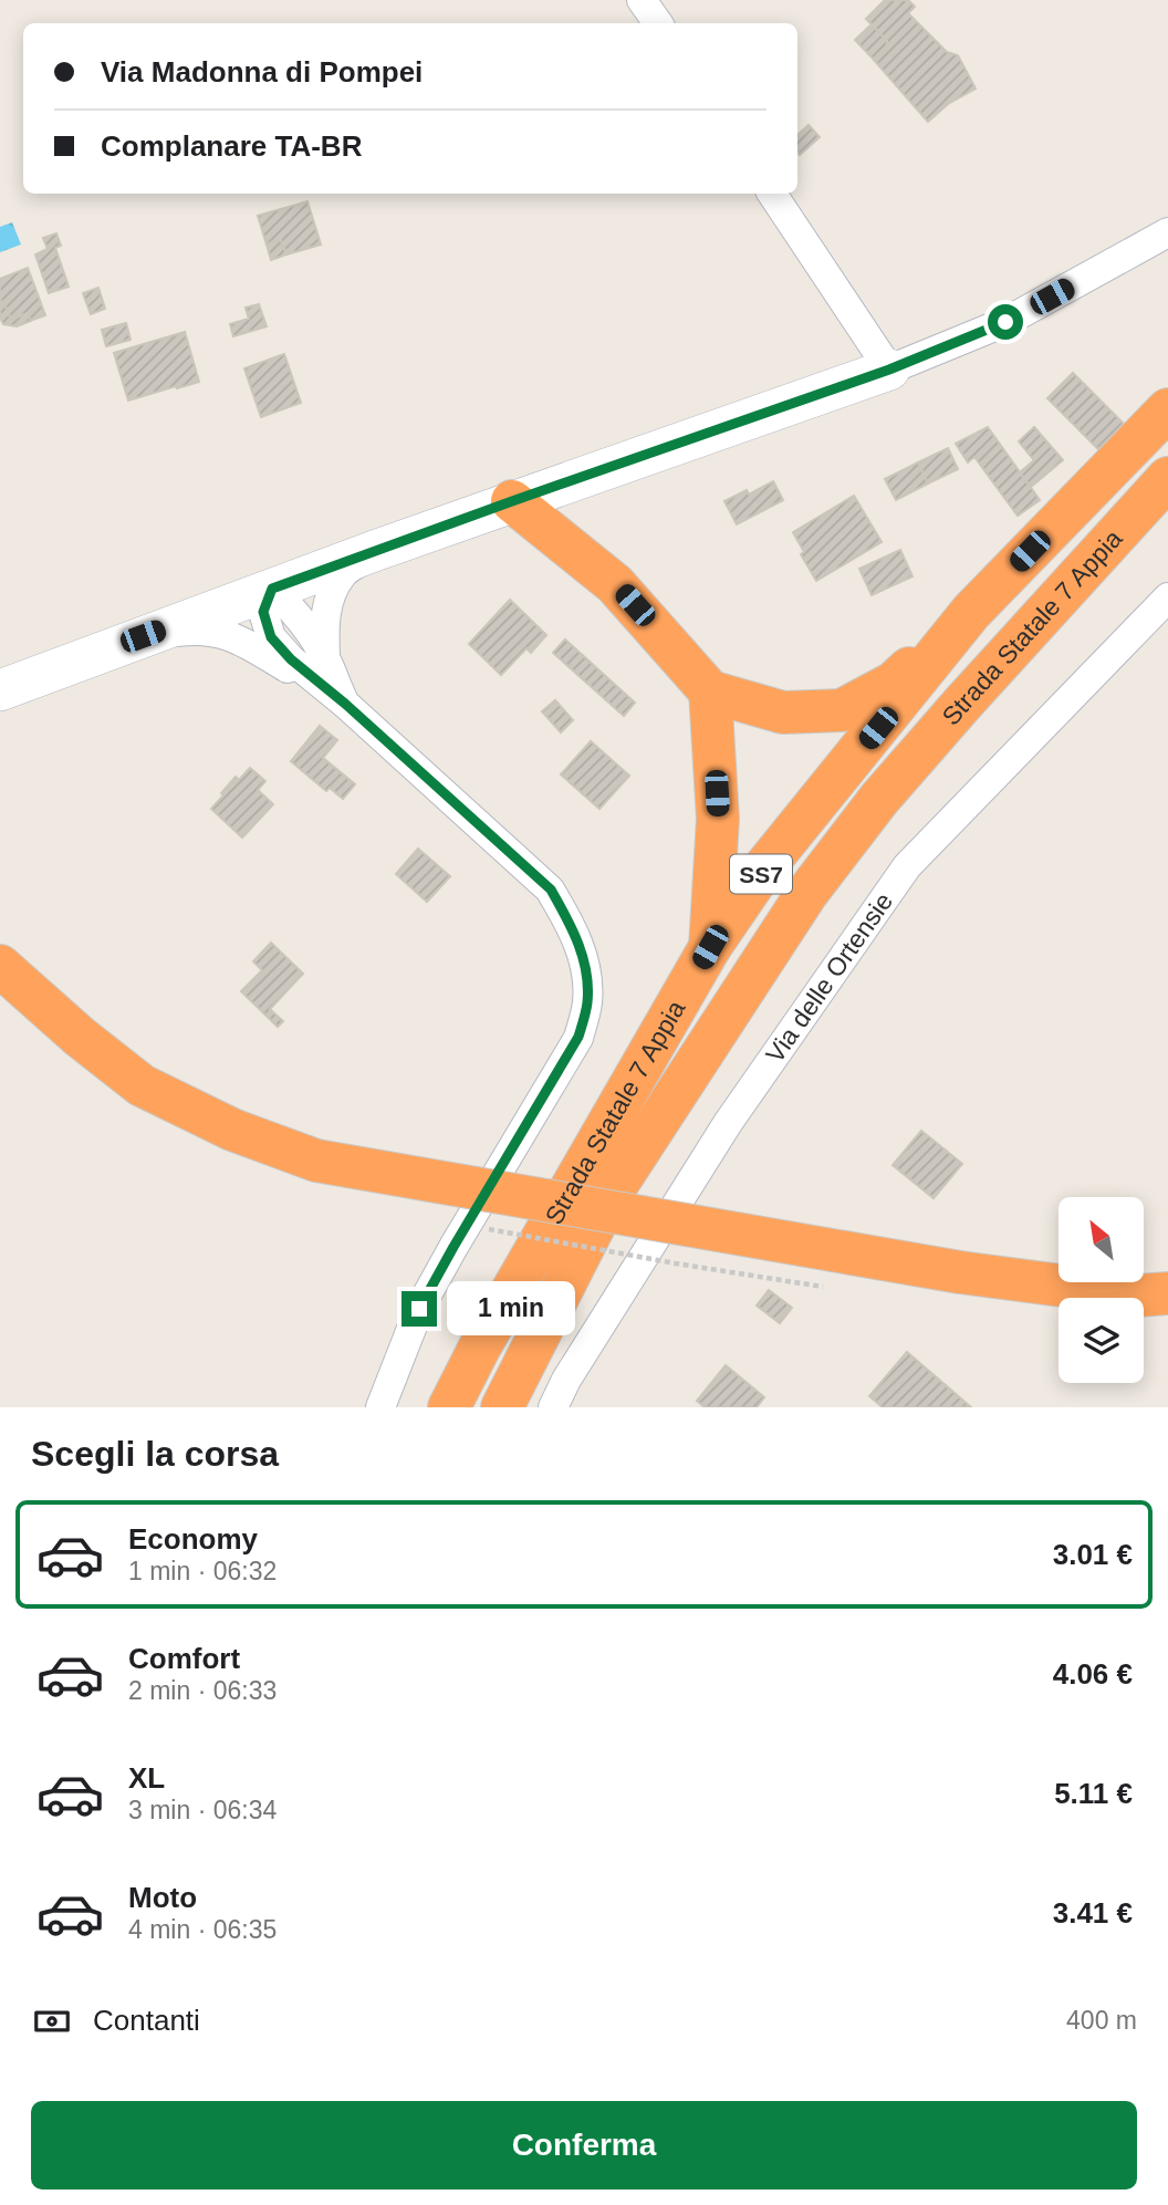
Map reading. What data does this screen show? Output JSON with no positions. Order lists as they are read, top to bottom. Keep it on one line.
{"streets":{"highway":["Strada Statale 7 Appia","SS7"],"street":["Via delle Ortensie"]},"north":"top left","page":{"banner":["Via Madonna di Pompei","Complanare TA-BR"],"bubble":"1 min","heading":"Scegli la corsa","list":[{"name":"Economy","note":"1 min · 06:32","value":"3.01 €"},{"name":"Comfort","note":"2 min · 06:33","value":"4.06 €"},{"name":"XL","note":"3 min · 06:34","value":"5.11 €"},{"name":"Moto","note":"4 min · 06:35","value":"3.41 €"}],"pay":["Contanti","400 m"],"buttons":"Conferma"}}
